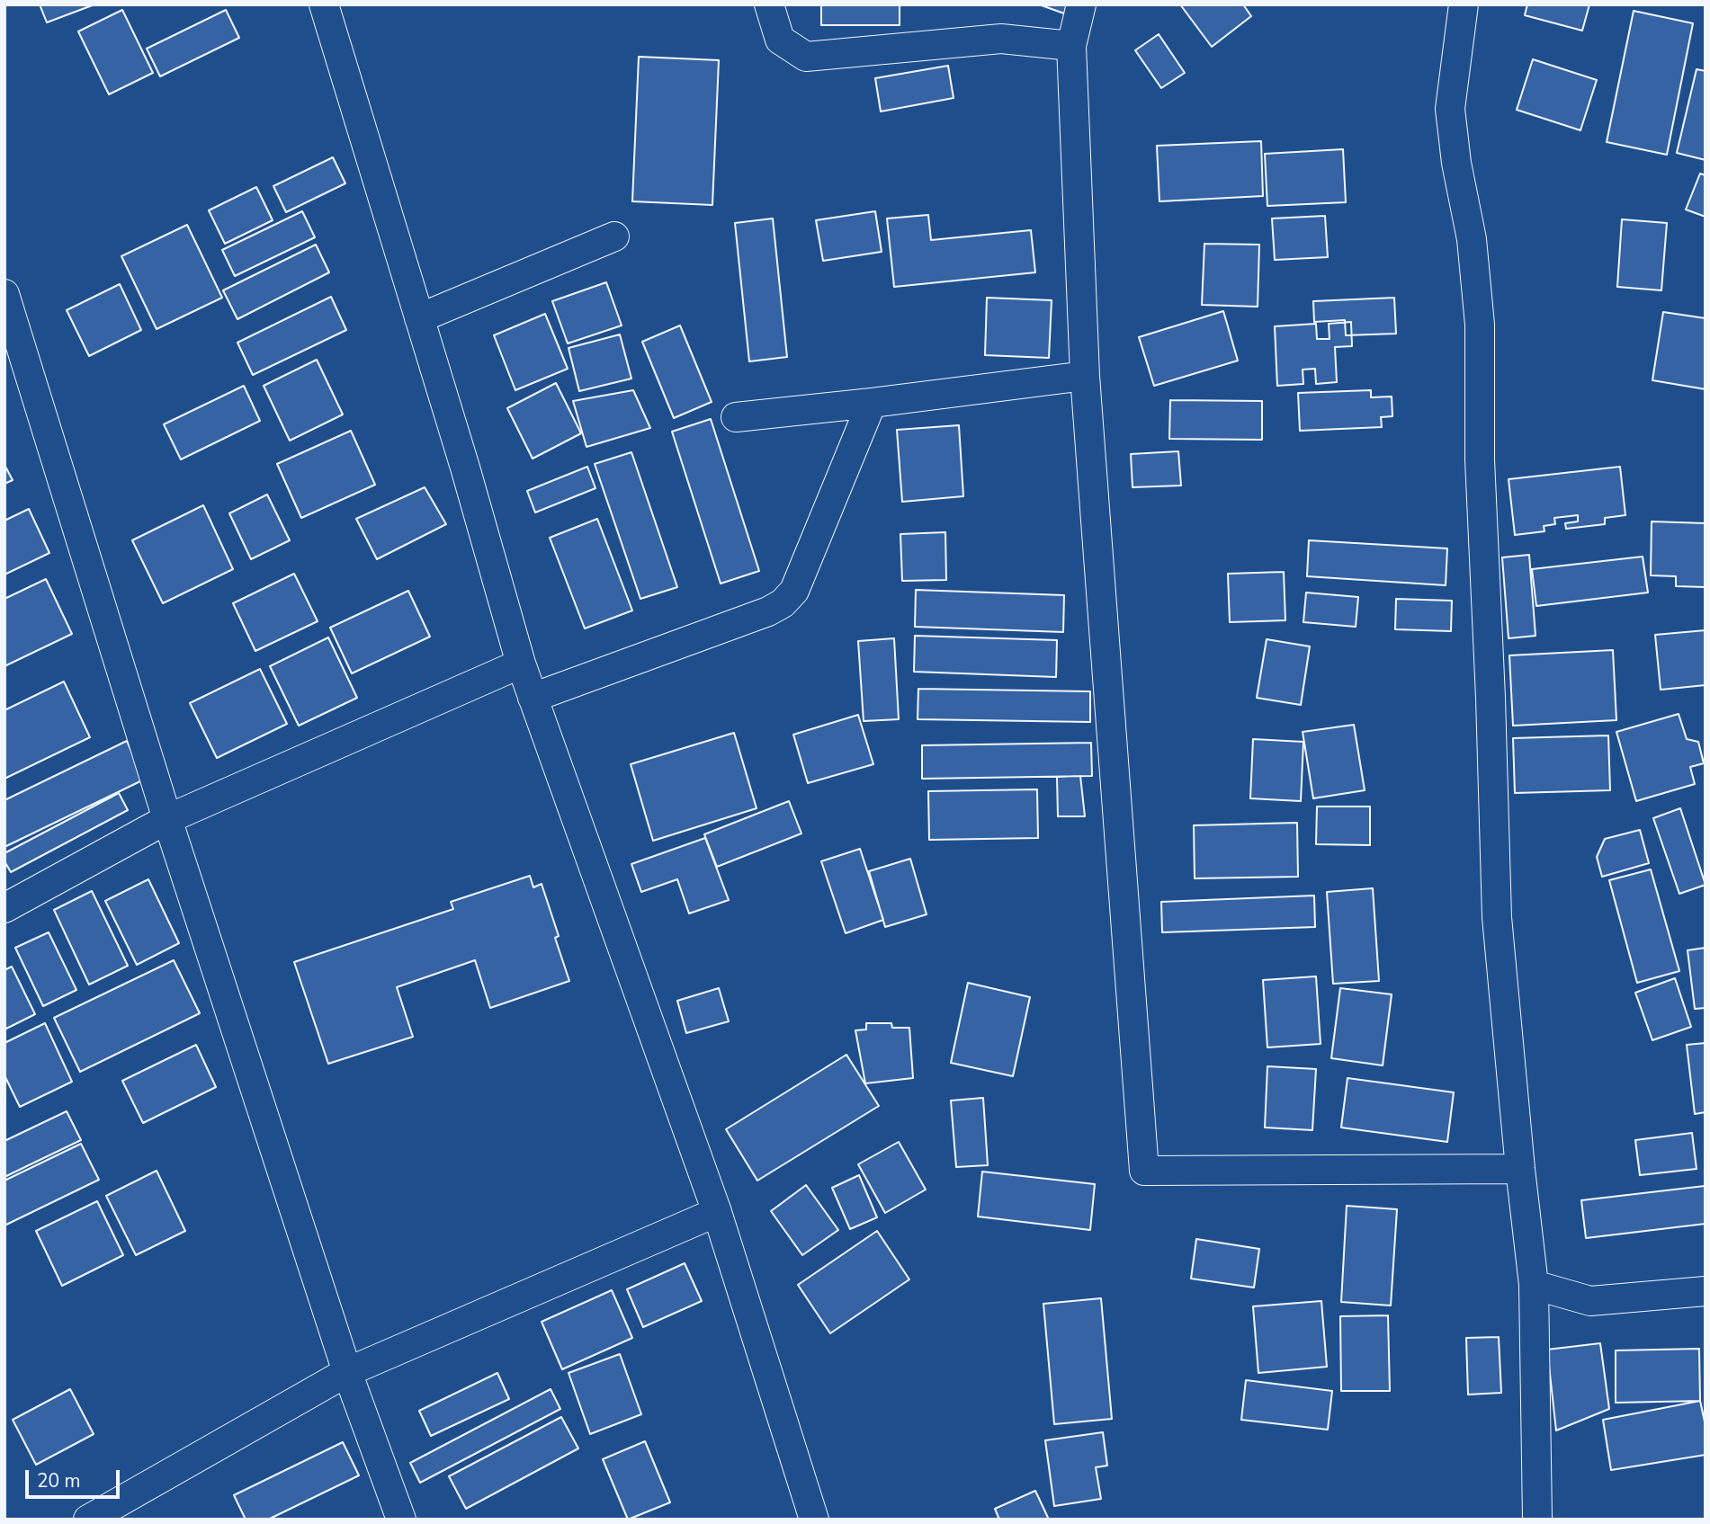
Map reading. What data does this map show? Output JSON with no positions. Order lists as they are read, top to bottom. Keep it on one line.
{"scale_bar":"20 m"}
